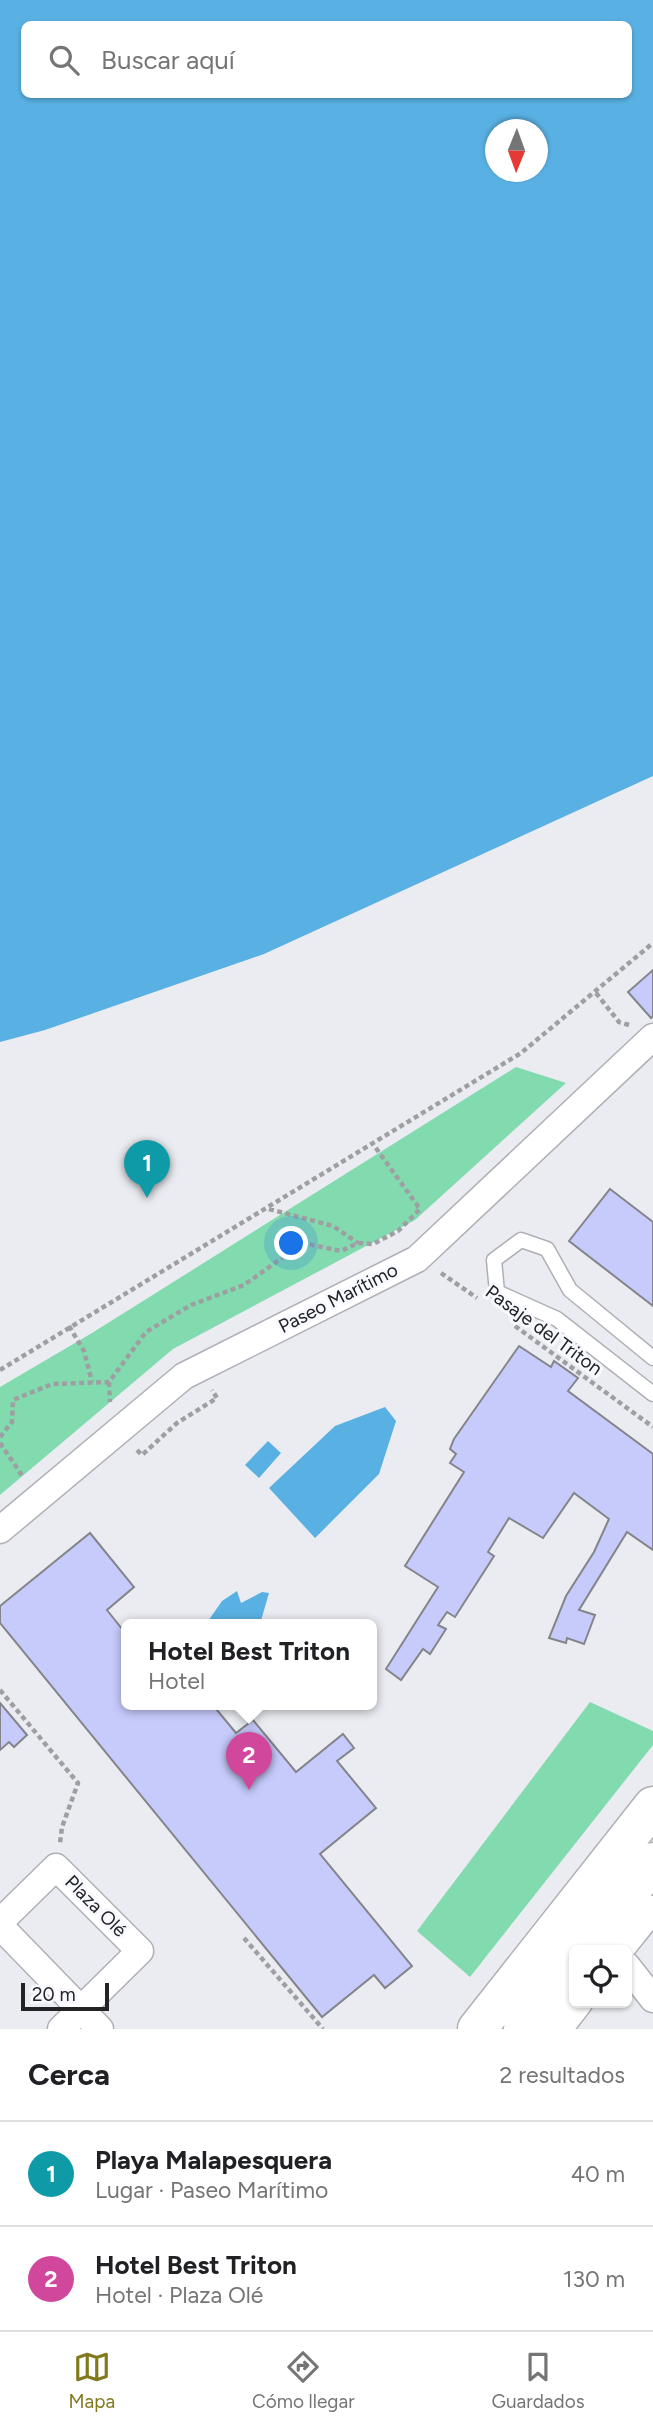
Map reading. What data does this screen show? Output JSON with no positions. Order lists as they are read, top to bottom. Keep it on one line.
{"streets":{"street":["Paseo Marítimo","Plaza Olé"],"path":["Pasaje del Triton"]},"crossings":[["Paseo Marítimo","Pasaje del Triton"]],"scale_bar":"20 m","north":"bottom","page":{"search":"Buscar aquí","pins":["1","2"],"popup":["Hotel Best Triton","Hotel"],"scale":"20 m","heading":["Cerca","2 resultados"],"list":[{"mark":"1","name":"Playa Malapesquera","note":"Lugar · Paseo Marítimo","value":"40 m"},{"mark":"2","name":"Hotel Best Triton","note":"Hotel · Plaza Olé","value":"130 m"}],"nav":["Mapa","Cómo llegar","Guardados"]}}
